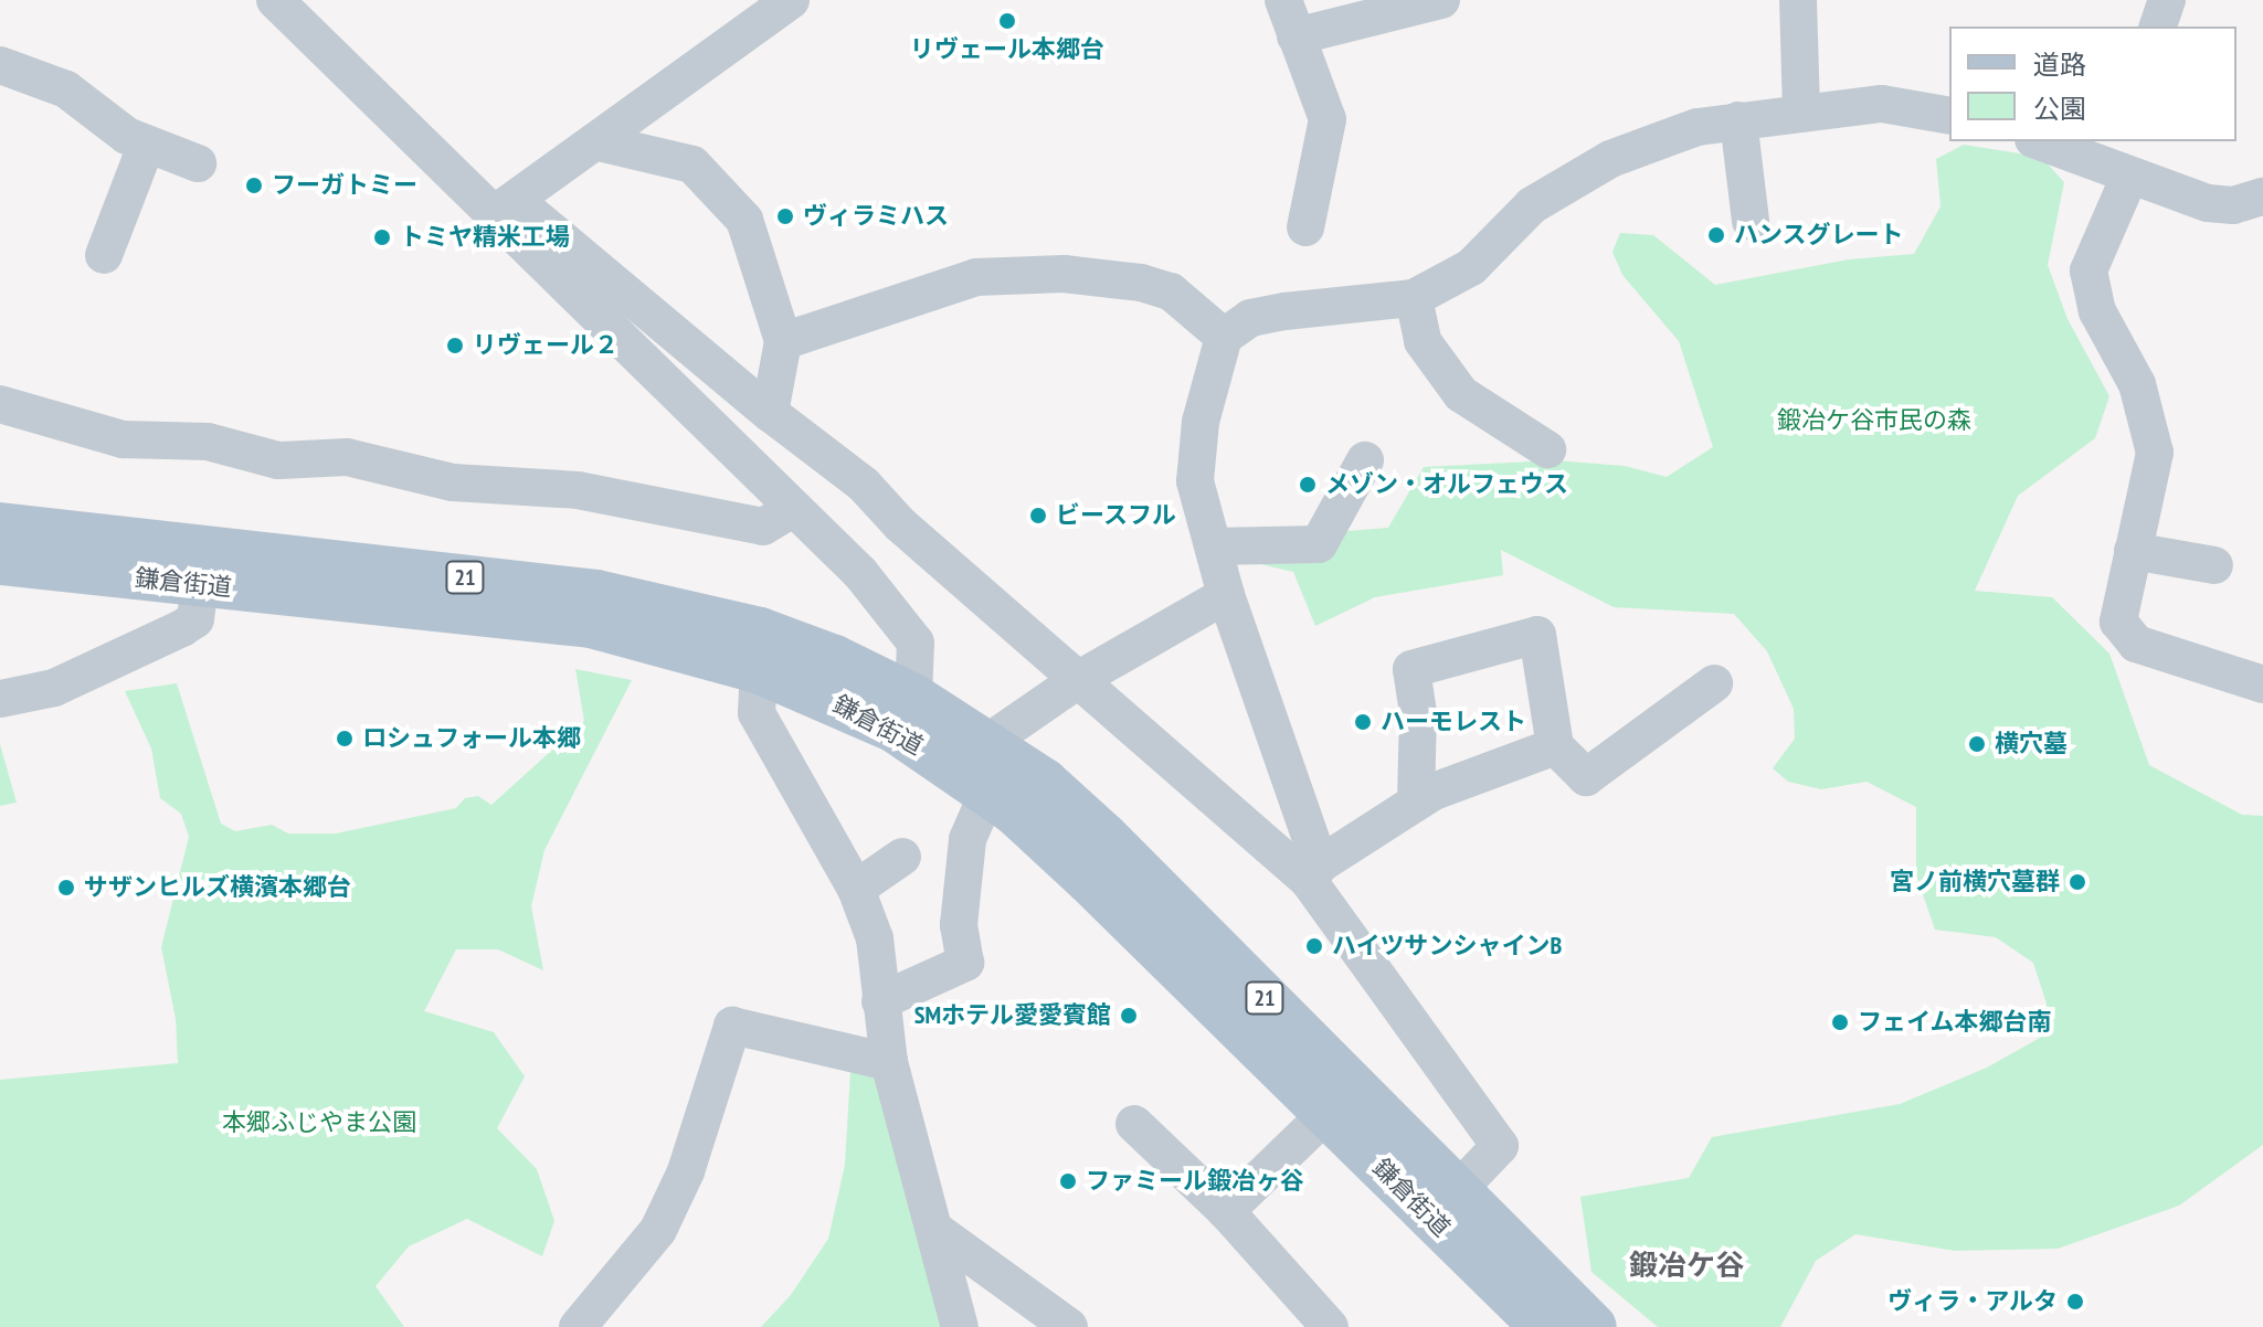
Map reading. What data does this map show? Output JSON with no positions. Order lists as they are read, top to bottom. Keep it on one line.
{"streets":{"main road":["21","鎌倉街道"]},"districts":["鍛冶ケ谷"],"parks":["鍛冶ケ谷市民の森","本郷ふじやま公園"],"places":["リヴェール本郷台","フーガトミー","ヴィラミハス","ハンスグレート","トミヤ精米工場","リヴェール２","メゾン・オルフェウス","ビースフル","ハーモレスト","ロシュフォール本郷","横穴墓","宮ノ前横穴墓群","サザンヒルズ横濱本郷台","ハイツサンシャインB","SMホテル愛愛賓館","フェイム本郷台南","ファミール鍛冶ヶ谷","ヴィラ・アルタ"],"legend":["道路","公園"]}
